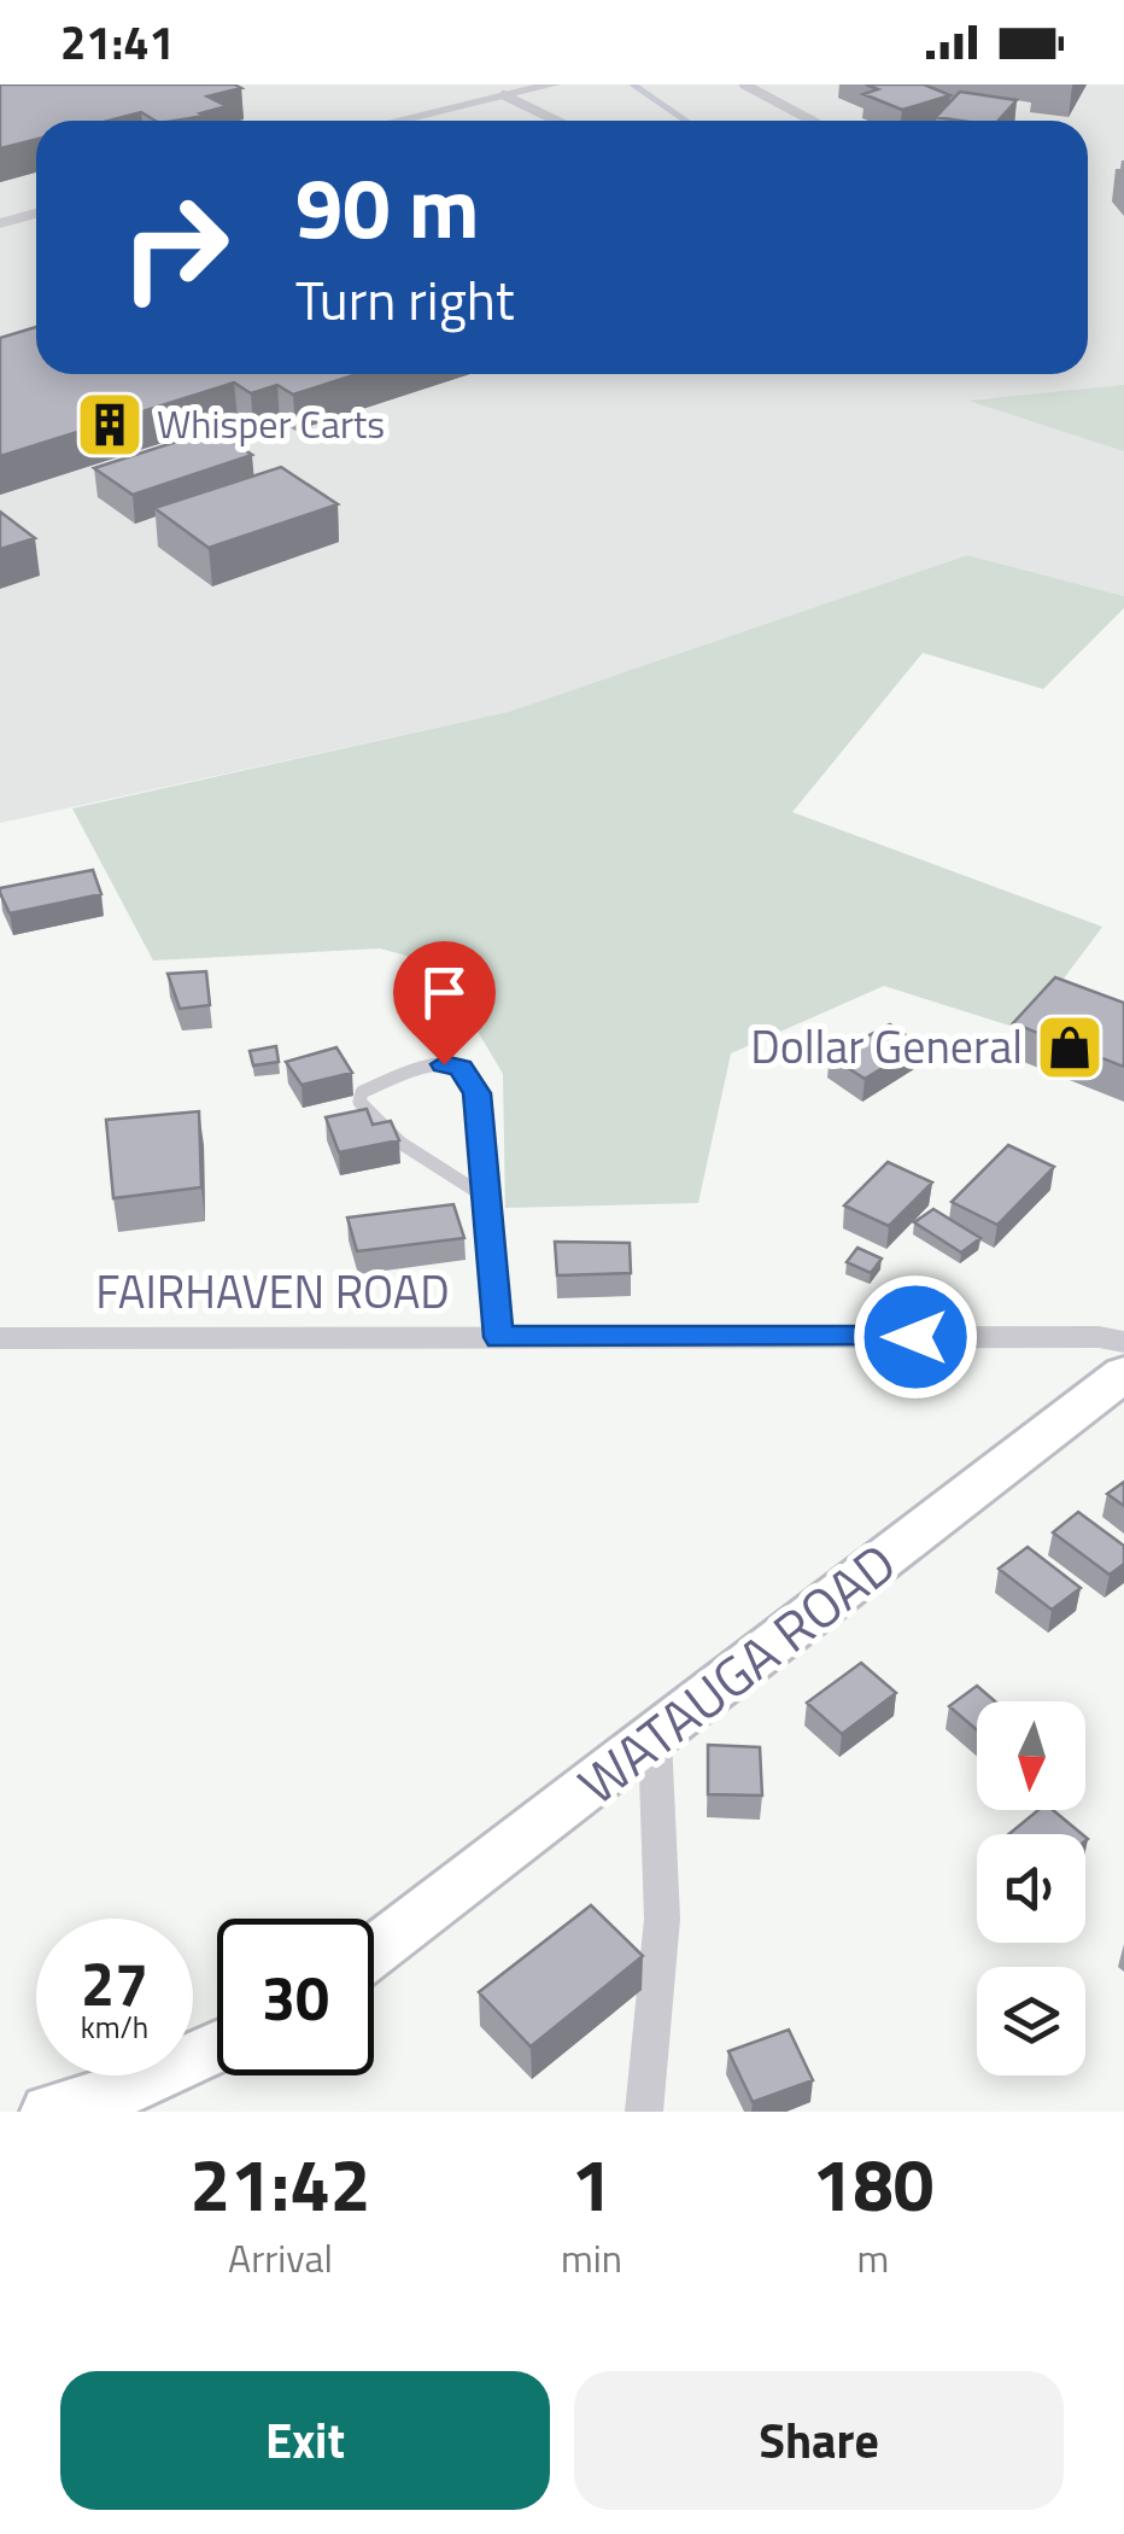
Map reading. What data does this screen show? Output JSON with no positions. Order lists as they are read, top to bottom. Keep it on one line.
{"streets":{"main road":["WATAUGA ROAD"],"street":["FAIRHAVEN ROAD"]},"places":{"building":["Whisper Carts"],"shop":["Dollar General"]},"north":"bottom","page":{"status":"21:41","turn":["90 m","Turn right"],"speed":"27 km/h","limit":"30","eta":["21:42","Arrival","1","min","180","m"],"buttons":["Exit","Share"]}}
